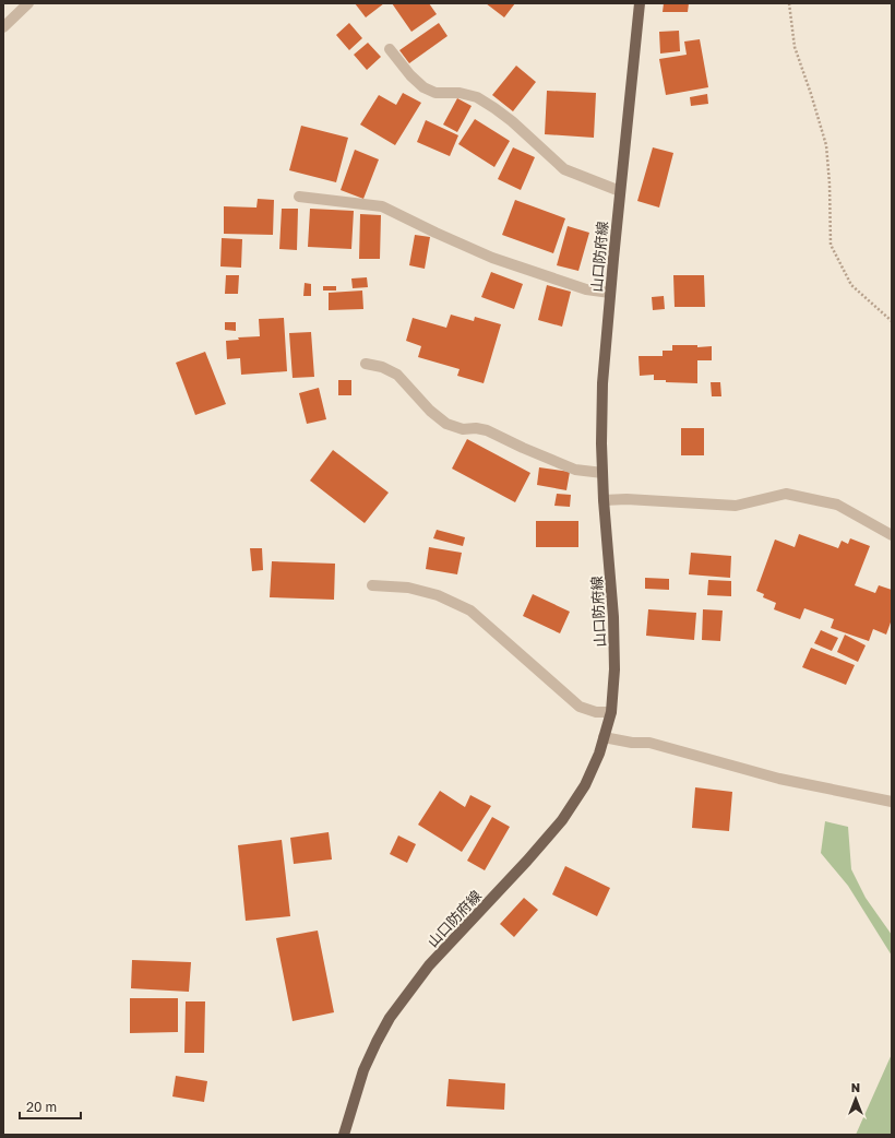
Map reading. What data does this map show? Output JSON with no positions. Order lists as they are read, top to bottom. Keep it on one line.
{"streets":{"main road":["山口防府線"]},"scale_bar":"20 m","north":"top"}
